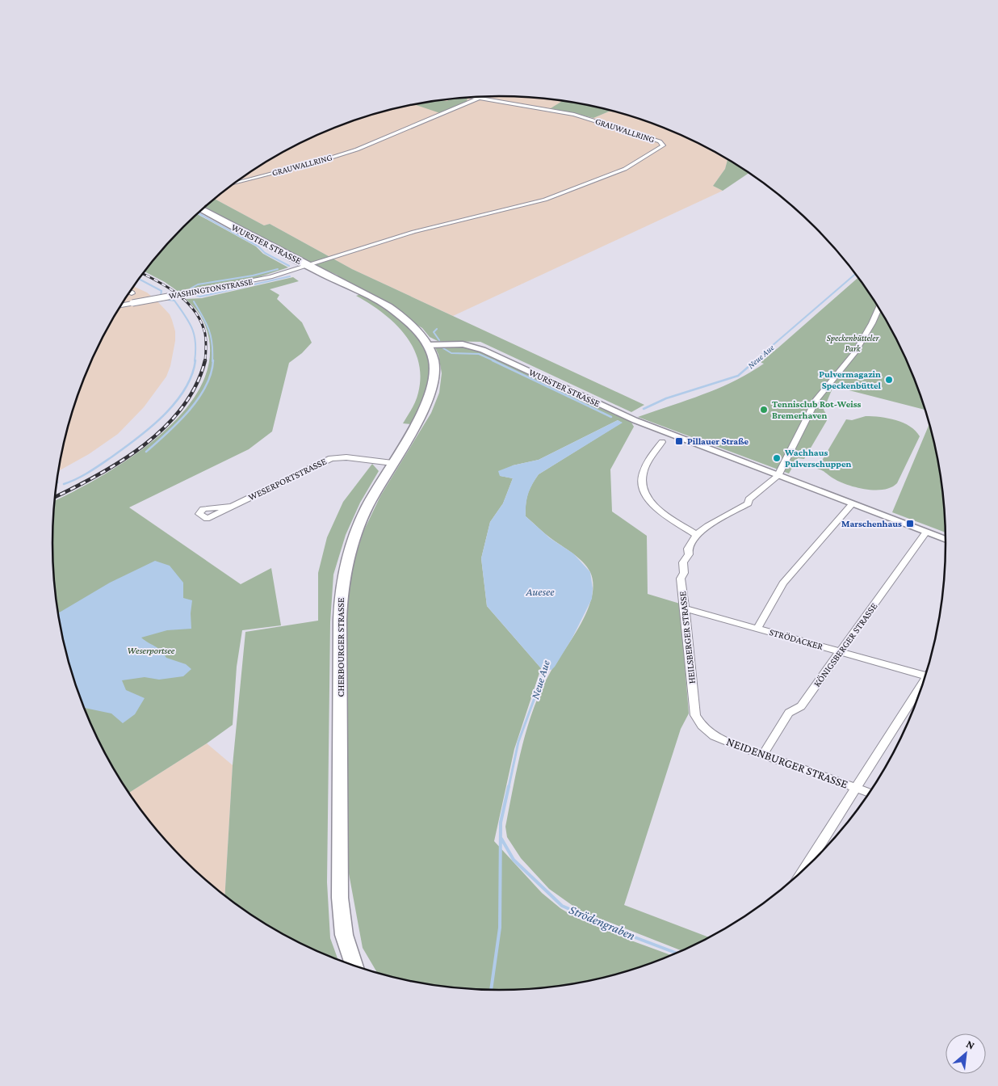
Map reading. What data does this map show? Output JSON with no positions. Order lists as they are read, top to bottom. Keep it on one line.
{"streets":{"main road":["WURSTER STRASSE","CHERBOURGER STRASSE"],"street":["GRAUWALLRING","WASHINGTONSTRASSE","WESERPORTSTRASSE","HEILSBERGER STRASSE","STRÖDACKER","KÖNIGSBERGER STRASSE","NEIDENBURGER STRASSE"]},"crossings":[["GRAUWALLRING","WURSTER STRASSE"],["GRAUWALLRING","WASHINGTONSTRASSE"],["WURSTER STRASSE","WASHINGTONSTRASSE"],["WURSTER STRASSE","KÖNIGSBERGER STRASSE"],["WURSTER STRASSE","CHERBOURGER STRASSE"],["WESERPORTSTRASSE","CHERBOURGER STRASSE"],["HEILSBERGER STRASSE","STRÖDACKER"],["HEILSBERGER STRASSE","NEIDENBURGER STRASSE"],["STRÖDACKER","KÖNIGSBERGER STRASSE"],["KÖNIGSBERGER STRASSE","NEIDENBURGER STRASSE"]],"water":["Neue Aue","Auesee","Strödengraben"],"parks":["Speckenbütteler Park","Weserportsee"],"places":{"other":["Pulvermagazin Speckenbüttel","Tennisclub Rot-Weiss Bremerhaven","Wachhaus Pulverschuppen"],"transit":["Pillauer Straße","Marschenhaus"]},"north":"top right"}
